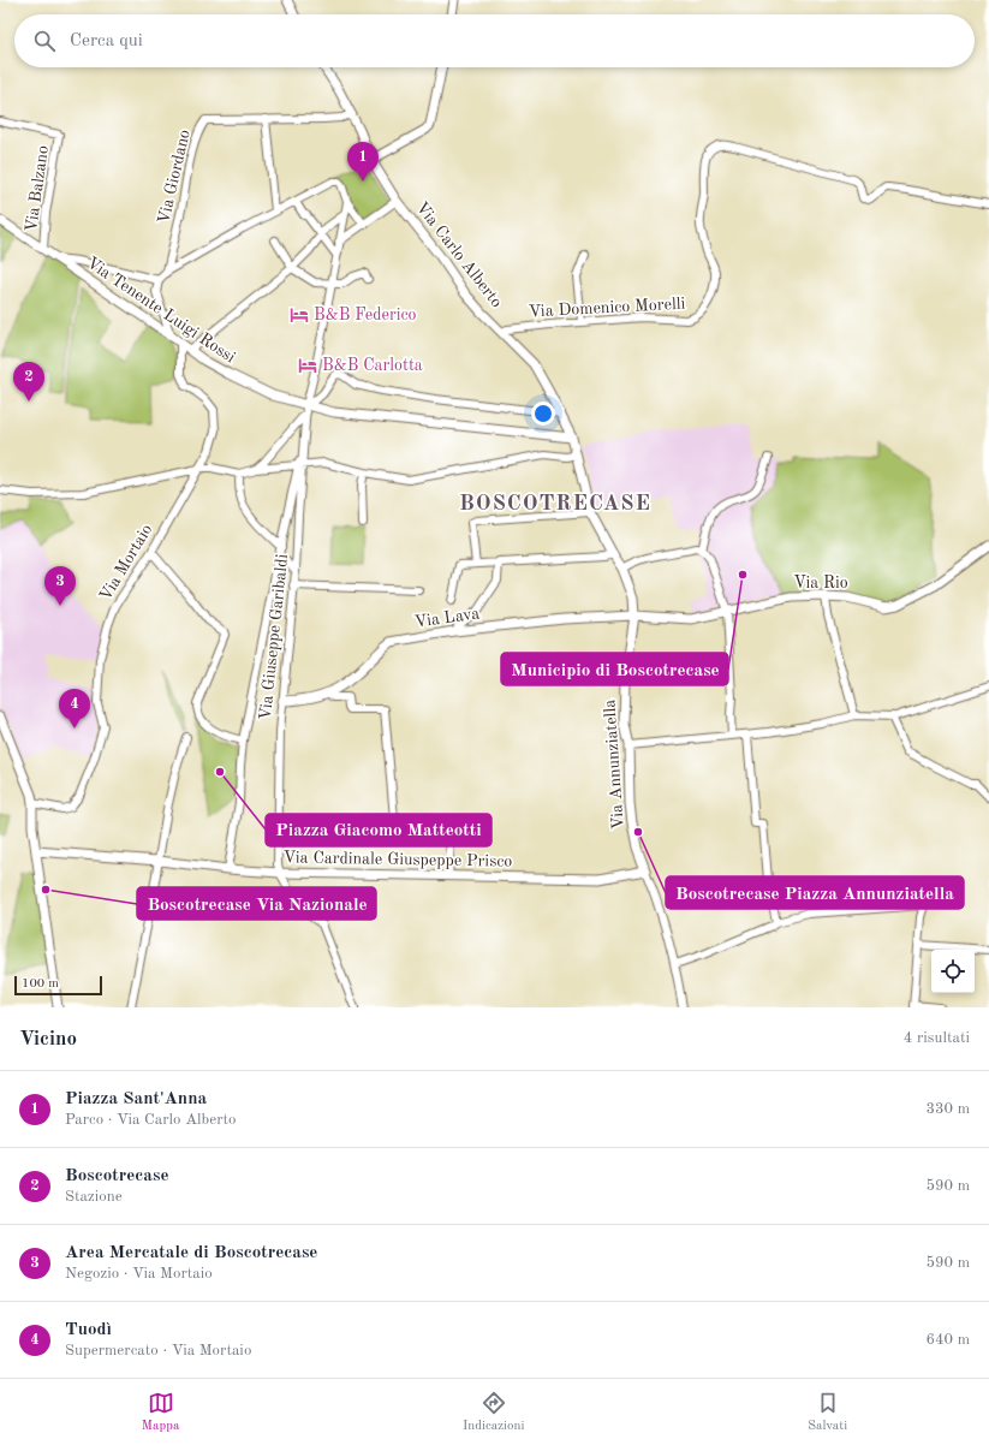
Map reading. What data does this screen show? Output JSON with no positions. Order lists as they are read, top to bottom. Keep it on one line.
{"streets":{"street":["Via Giordano","Via Balzano","Via Carlo Alberto","Via Domenico Morelli","Via Tenente Luigi Rossi","Via Mortaio","Via Rio","Via Lava","Via Giuseppe Garibaldi","Via Annunziatella","Via Cardinale Giuspeppe Prisco"]},"crossings":[["Via Giordano","Via Carlo Alberto"],["Via Balzano","Via Tenente Luigi Rossi"],["Via Carlo Alberto","Via Domenico Morelli"],["Via Carlo Alberto","Via Tenente Luigi Rossi"],["Via Carlo Alberto","Via Annunziatella"],["Via Tenente Luigi Rossi","Via Mortaio"],["Via Tenente Luigi Rossi","Via Annunziatella"],["Via Rio","Via Lava"],["Via Rio","Via Annunziatella"],["Via Lava","Via Giuseppe Garibaldi"],["Via Lava","Via Annunziatella"],["Via Giuseppe Garibaldi","Via Cardinale Giuspeppe Prisco"],["Via Annunziatella","Via Cardinale Giuspeppe Prisco"]],"districts":["BOSCOTRECASE"],"places":{"hotel":["B&B Federico","B&B Carlotta"],"other":["Municipio di Boscotrecase","Piazza Giacomo Matteotti","Boscotrecase Piazza Annunziatella","Boscotrecase Via Nazionale"]},"scale_bar":"100 m","page":{"search":"Cerca qui","pins":["1","2","3","4"],"scale":"100 m","heading":["Vicino","4 risultati"],"list":[{"mark":"1","name":"Piazza Sant'Anna","note":"Parco · Via Carlo Alberto","value":"330 m"},{"mark":"2","name":"Boscotrecase","note":"Stazione","value":"590 m"},{"mark":"3","name":"Area Mercatale di Boscotrecase","note":"Negozio · Via Mortaio","value":"590 m"},{"mark":"4","name":"Tuodì","note":"Supermercato · Via Mortaio","value":"640 m"}],"nav":["Mappa","Indicazioni","Salvati"]}}
